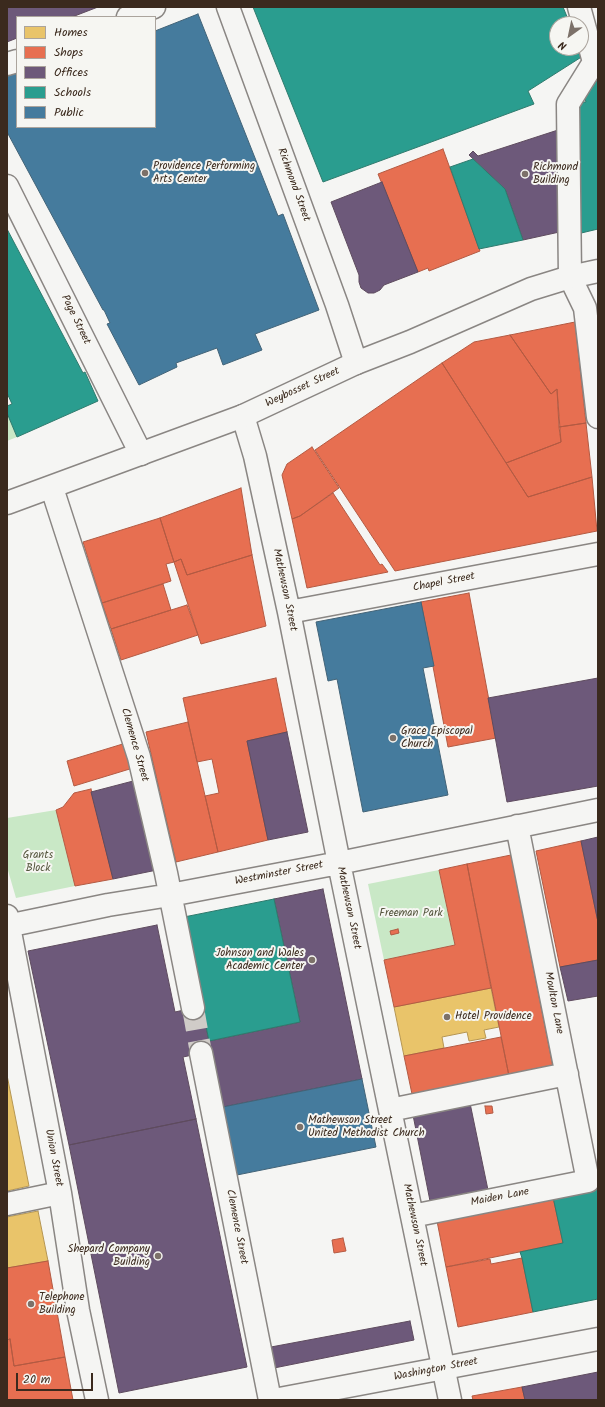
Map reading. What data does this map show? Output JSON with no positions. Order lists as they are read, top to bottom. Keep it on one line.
{"streets":{"street":["Richmond Street","Page Street","Weybosset Street","Chapel Street","Mathewson Street","Clemence Street","Westminster Street","Moulton Lane","Union Street","Maiden Lane","Washington Street"]},"crossings":[["Richmond Street","Weybosset Street"],["Page Street","Weybosset Street"],["Weybosset Street","Mathewson Street"],["Weybosset Street","Clemence Street"],["Chapel Street","Mathewson Street"],["Mathewson Street","Westminster Street"],["Mathewson Street","Maiden Lane"],["Mathewson Street","Washington Street"],["Clemence Street","Westminster Street"],["Westminster Street","Moulton Lane"],["Westminster Street","Union Street"],["Moulton Lane","Maiden Lane"]],"parks":["Grants Block","Freeman Park"],"places":["Providence Performing Arts Center","Richmond Building","Grace Episcopal Church","Johnson and Wales Academic Center","Hotel Providence","Mathewson Street United Methodist Church","Shepard Company Building","Telephone Building"],"legend":["Homes","Shops","Offices","Schools","Public"],"scale_bar":"20 m","north":"bottom left"}
